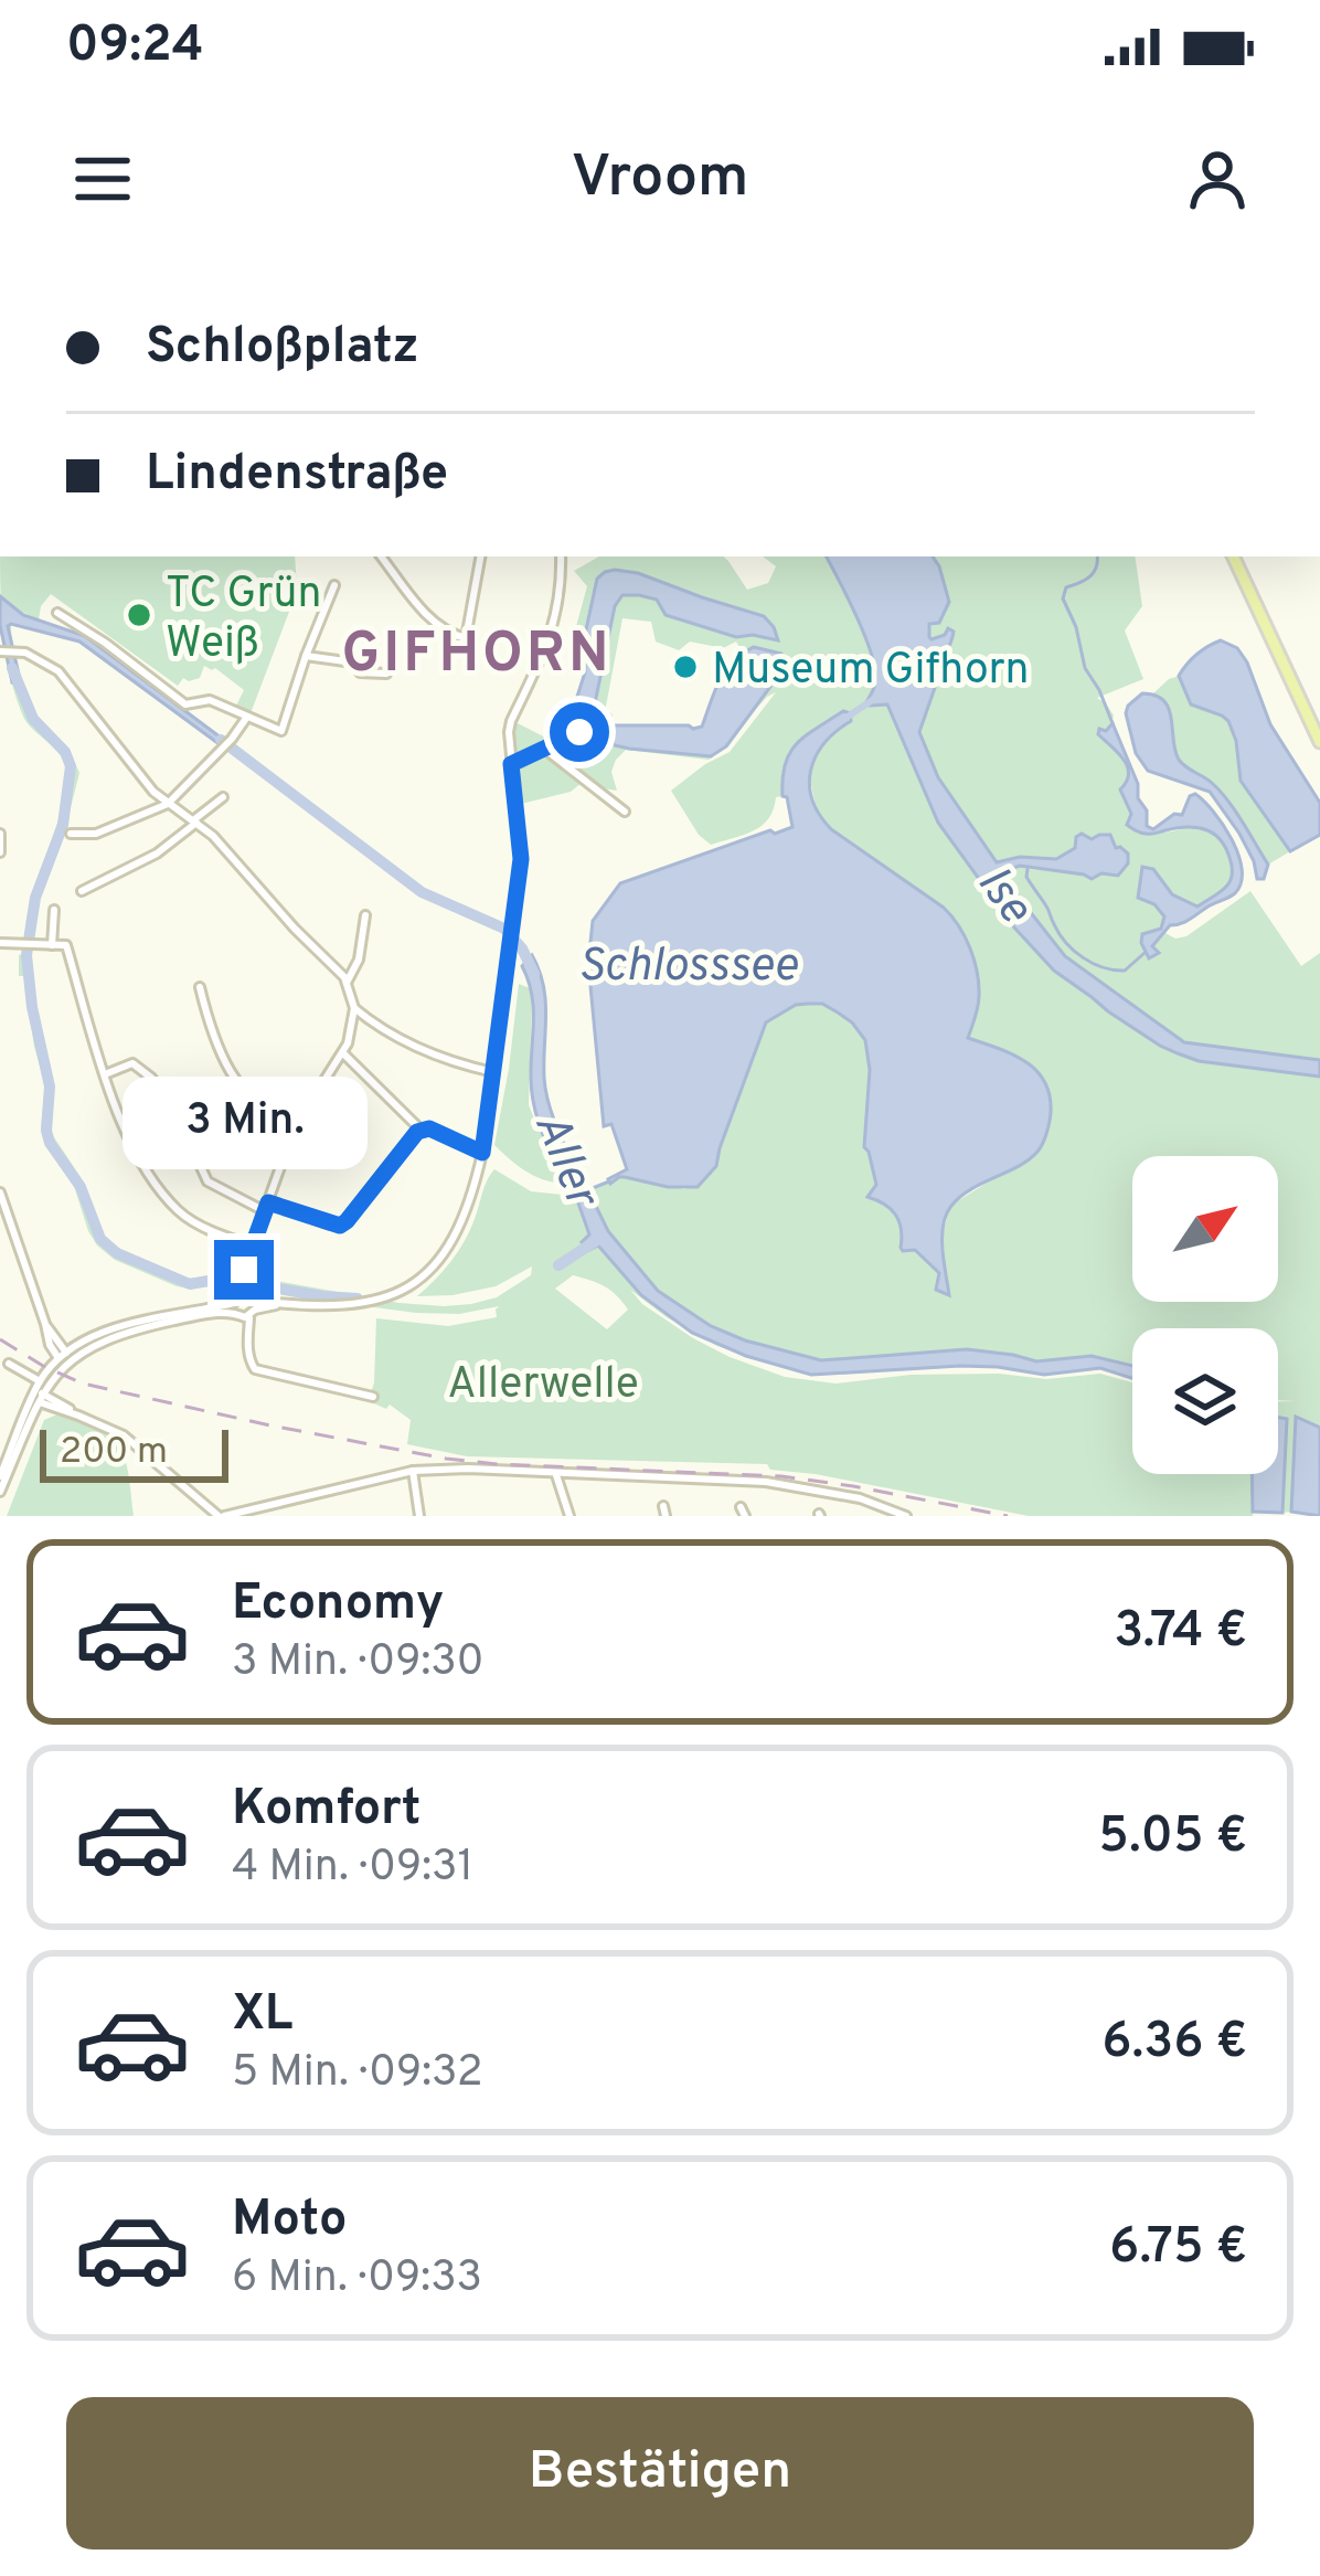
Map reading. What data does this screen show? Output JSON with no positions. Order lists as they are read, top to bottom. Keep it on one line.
{"districts":["GIFHORN"],"water":["Ise","Schlosssee","Aller"],"parks":["Allerwelle"],"places":["TC Grün Weiß","Museum Gifhorn"],"scale_bar":"200 m","north":"top right","page":{"status":"09:24","header":"Vroom","banner":["Schloßplatz","Lindenstraße"],"bubble":"3 Min.","scale":"200 m","list":[{"name":"Economy","note":"3 Min. · 09:30","value":"3.74 €"},{"name":"Komfort","note":"4 Min. · 09:31","value":"5.05 €"},{"name":"XL","note":"5 Min. · 09:32","value":"6.36 €"},{"name":"Moto","note":"6 Min. · 09:33","value":"6.75 €"}],"buttons":"Bestätigen"}}
